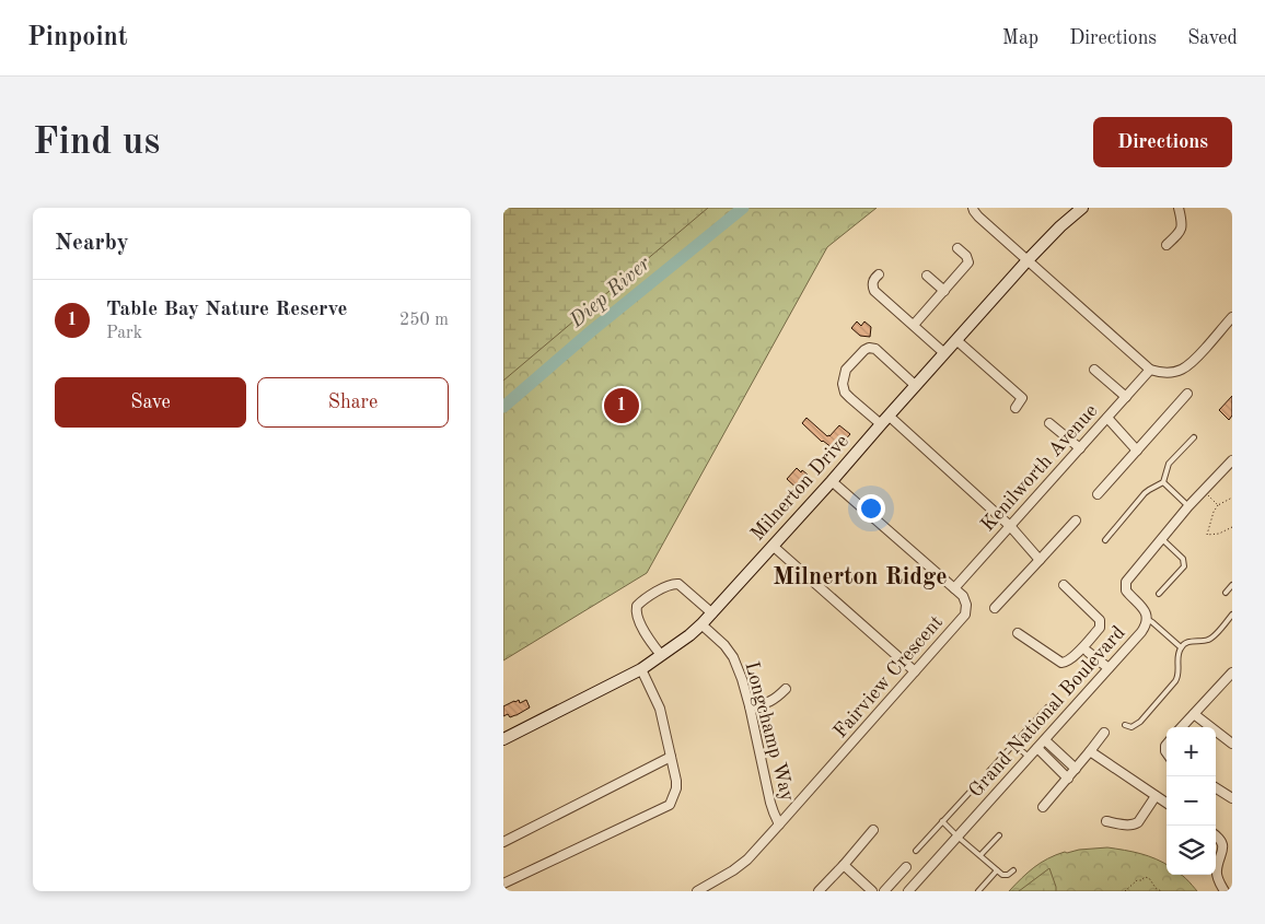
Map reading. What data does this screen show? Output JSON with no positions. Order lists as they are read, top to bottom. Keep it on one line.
{"streets":{"street":["Kenilworth Avenue","Milnerton Drive","Fairview Crescent","Grand National Boulevard","Longchamp Way"]},"crossings":[["Kenilworth Avenue","Fairview Crescent"],["Milnerton Drive","Fairview Crescent"],["Milnerton Drive","Longchamp Way"],["Fairview Crescent","Longchamp Way"]],"districts":["Milnerton Ridge"],"water":["Diep River"],"page":{"header":"Pinpoint","nav":["Map","Directions","Saved"],"buttons":["Directions",["Save","Share"]],"title":"Find us","heading":"Nearby","list":[{"mark":"1","name":"Table Bay Nature Reserve","note":"Park","value":"250 m"}],"pins":"1","map_buttons":["+","−"]}}
